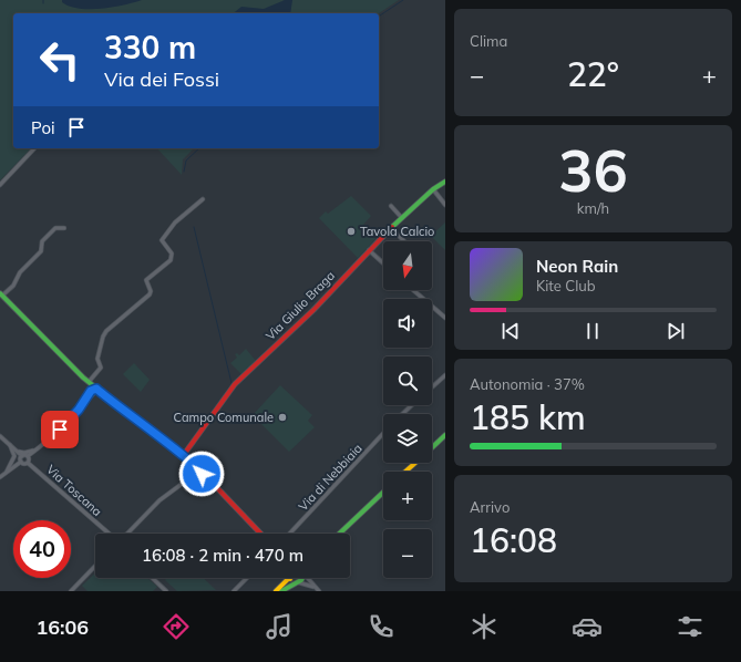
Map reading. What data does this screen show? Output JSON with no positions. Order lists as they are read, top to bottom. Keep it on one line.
{"streets":{"street":["Via Giulio Braga","Via di Nebbiaia","Via Toscana"]},"places":["Tavola Calcio","Campo Comunale"],"north":"bottom","page":{"tile":["Clima",["36","km/h"],["Autonomia · 37%","185 km"],["Arrivo","16:08"]],"turn":["330 m","Via dei Fossi"],"heat":["−","22°","+"],"then":"Poi","map_buttons":["+","−"],"song":["Neon Rain","Kite Club"],"limit":"40","trip":"16:08 · 2 min · 470 m","tabs":"16:06"}}
